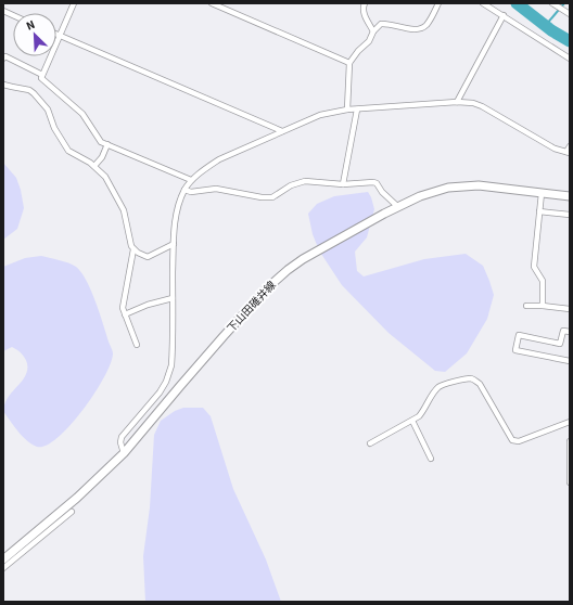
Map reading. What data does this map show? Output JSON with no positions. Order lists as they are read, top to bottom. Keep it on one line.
{"streets":{"main road":["下山田碓井線"]},"north":"top left"}
